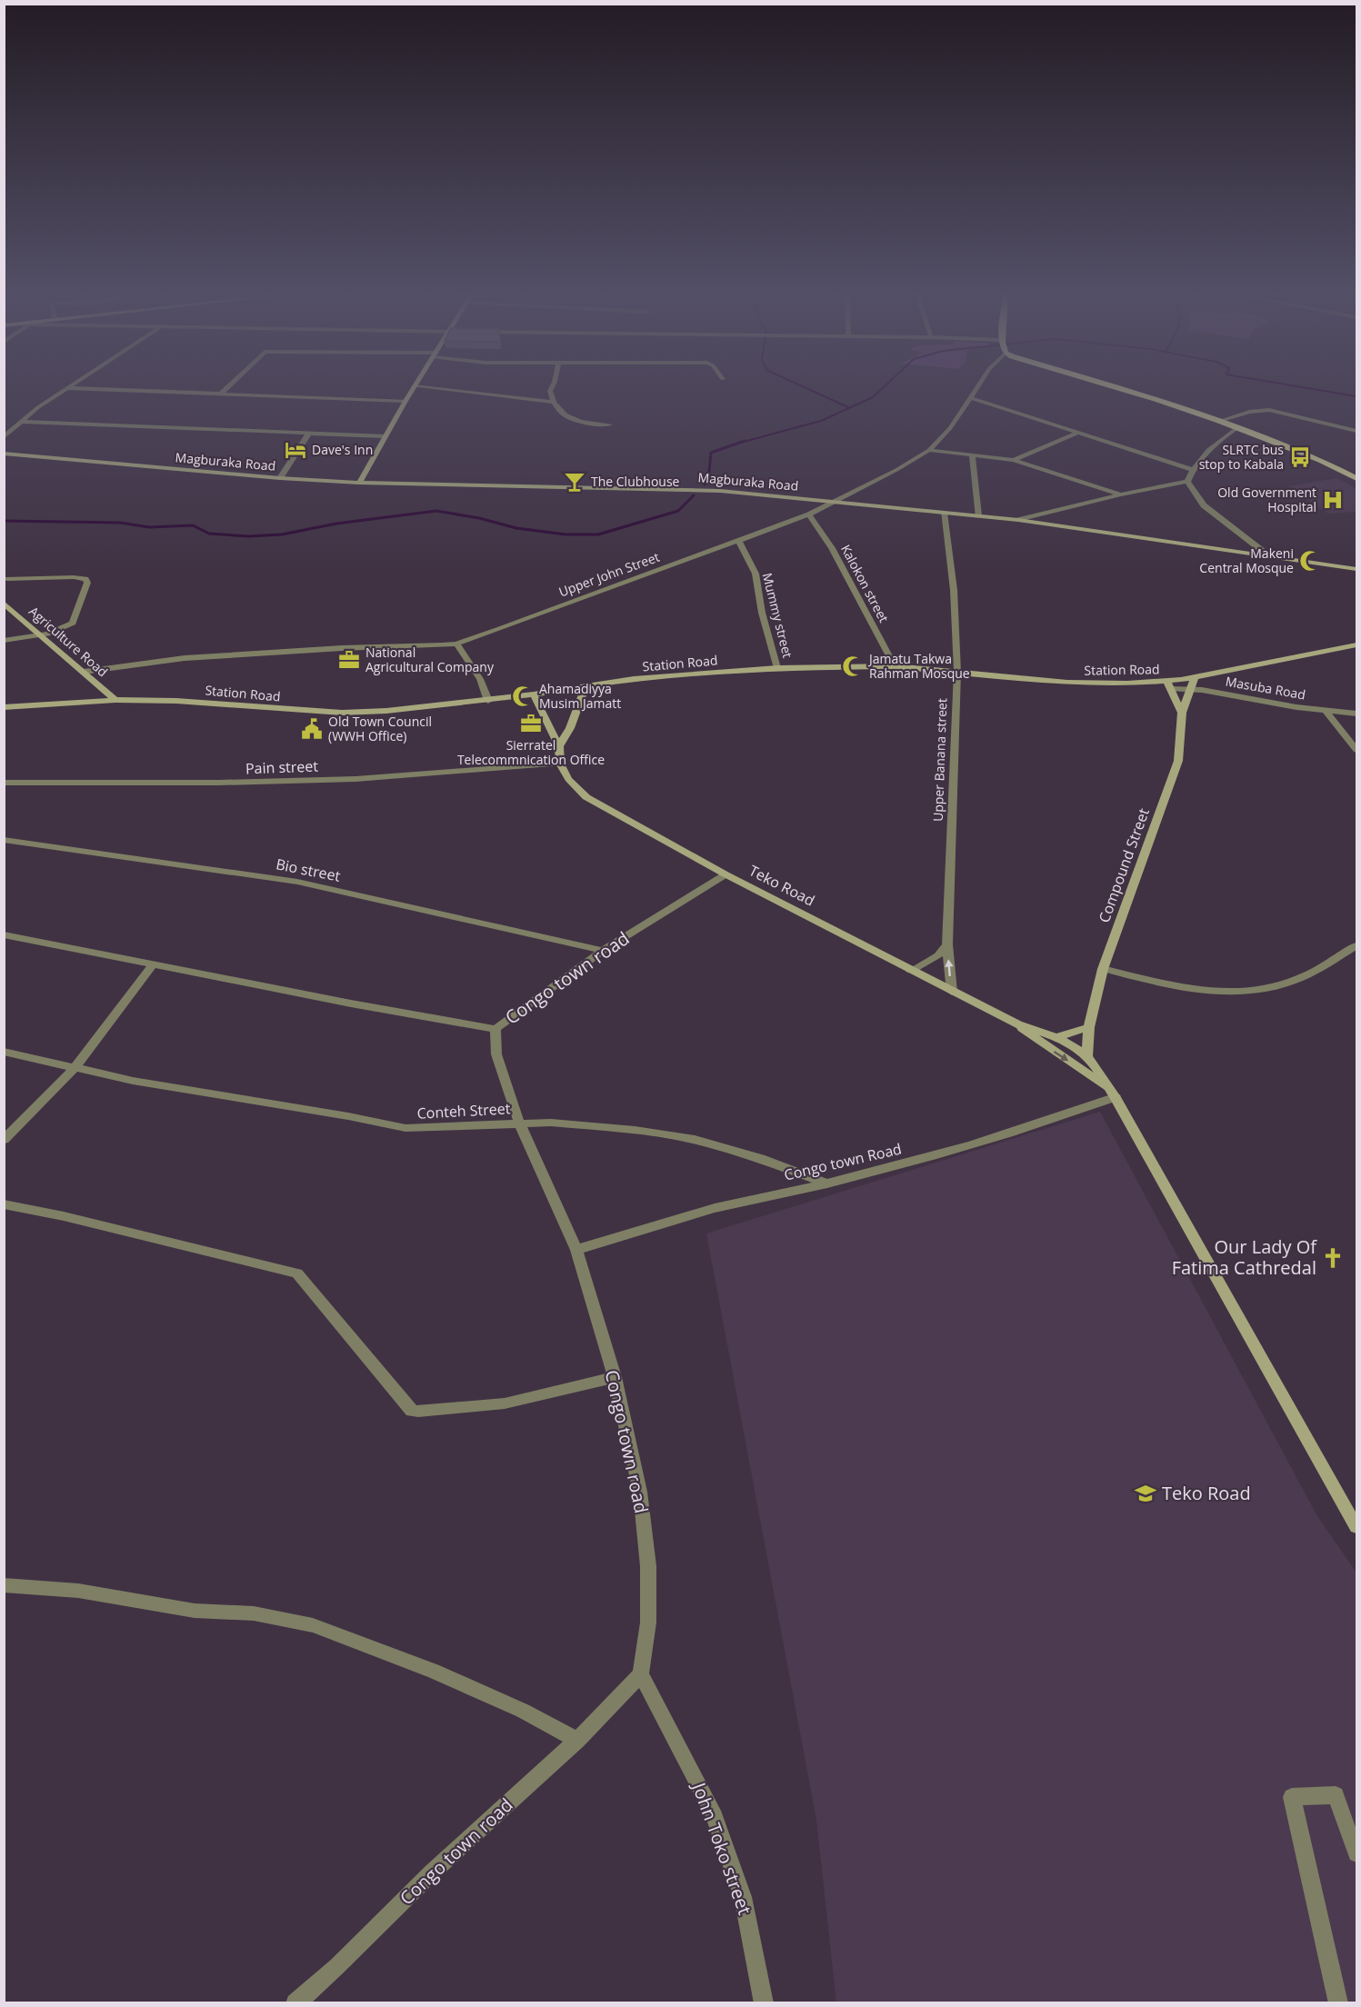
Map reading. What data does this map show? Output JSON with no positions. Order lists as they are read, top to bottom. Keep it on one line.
{"streets":{"street":["Magburaka Road","Upper John Street","Kalokon street","Mummy street","Agriculture Road","Station Road","Masuba Road","Upper Banana street","Pain street","Compound Street","Bio street","Teko Road","Congo town road","Conteh Street","Congo town Road","John Toko street"]},"crossings":[["Magburaka Road","Upper John Street"],["Magburaka Road","Upper Banana street"],["Upper John Street","Kalokon street"],["Upper John Street","Mummy street"],["Upper John Street","Agriculture Road"],["Kalokon street","Station Road"],["Mummy street","Station Road"],["Agriculture Road","Station Road"],["Station Road","Masuba Road"],["Station Road","Upper Banana street"],["Station Road","Compound Street"],["Masuba Road","Compound Street"],["Upper Banana street","Teko Road"],["Pain street","Teko Road"],["Compound Street","Teko Road"],["Bio street","Congo town road"],["Teko Road","Congo town road"],["Teko Road","Congo town Road"],["Congo town road","Conteh Street"],["Congo town road","Congo town Road"],["Congo town road","John Toko street"],["Conteh Street","Congo town Road"]],"places":{"hotel":["Dave's Inn"],"bus stop":["SLRTC bus stop to Kabala"],"bar":["The Clubhouse"],"hospital":["Old Government Hospital"],"mosque":["Makeni Central Mosque","Jamatu Takwa Rahman Mosque","Ahamadiyya Musim Jamatt"],"office":["National Agricultural Company","Sierratel Telecommnication Office"],"public building":["Old Town Council (WWH Office)"],"church":["Our Lady Of Fatima Cathredal"],"school or university":["Teko Road"]}}
